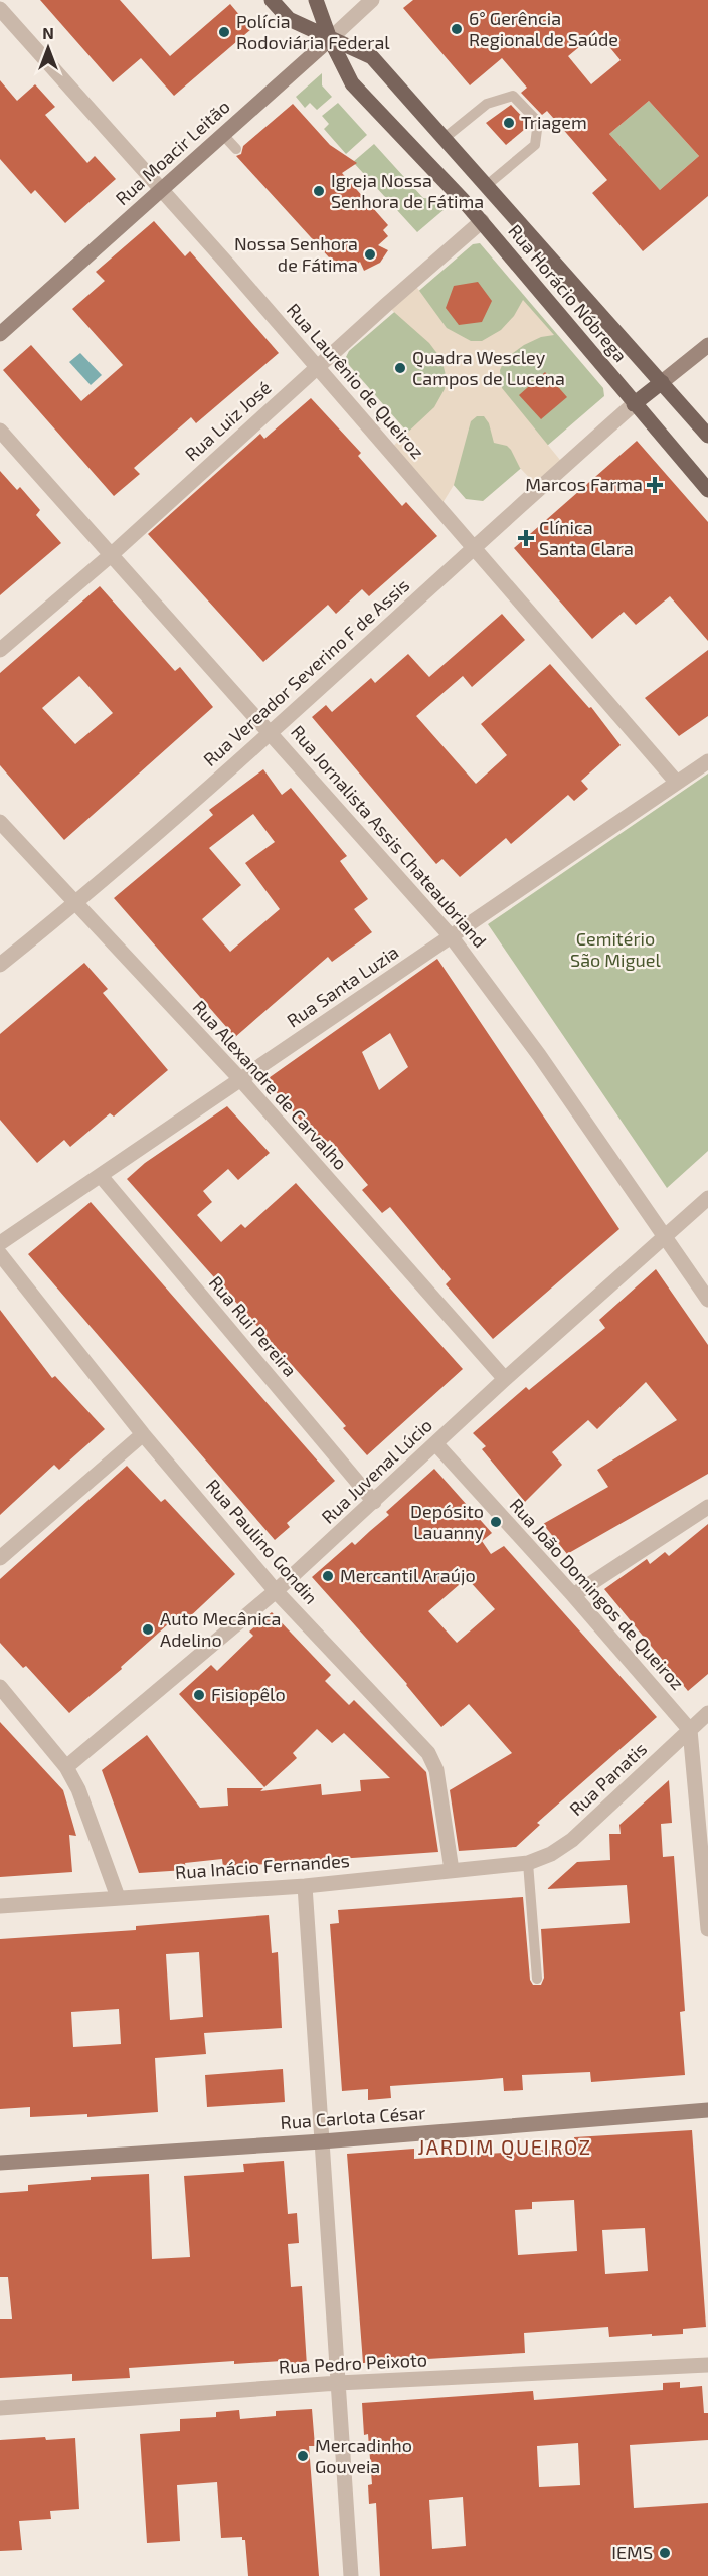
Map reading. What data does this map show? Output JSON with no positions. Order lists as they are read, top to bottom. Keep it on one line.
{"streets":{"main road":["Rua Horácio Nóbrega"],"street":["Rua Moacir Leitão","Rua Laurênio de Queiroz","Rua Luiz José","Rua Vereador Severino F de Assis","Rua Jornalista Assis Chateaubriand","Rua Santa Luzia","Rua Alexandre de Carvalho","Rua Rui Pereira","Rua Juvenal Lúcio","Rua Paulino Gondin","Rua João Domingos de Queiroz","Rua Panatis","Rua Inácio Fernandes","Rua Carlota César","Rua Pedro Peixoto"]},"crossings":[["Rua Moacir Leitão","Rua Horácio Nóbrega"],["Rua Moacir Leitão","Rua Laurênio de Queiroz"],["Rua Horácio Nóbrega","Rua Luiz José"],["Rua Horácio Nóbrega","Rua Vereador Severino F de Assis"],["Rua Laurênio de Queiroz","Rua Luiz José"],["Rua Laurênio de Queiroz","Rua Vereador Severino F de Assis"],["Rua Laurênio de Queiroz","Rua Santa Luzia"],["Rua Luiz José","Rua Jornalista Assis Chateaubriand"],["Rua Vereador Severino F de Assis","Rua Jornalista Assis Chateaubriand"],["Rua Vereador Severino F de Assis","Rua Alexandre de Carvalho"],["Rua Jornalista Assis Chateaubriand","Rua Santa Luzia"],["Rua Jornalista Assis Chateaubriand","Rua Juvenal Lúcio"],["Rua Santa Luzia","Rua Alexandre de Carvalho"],["Rua Santa Luzia","Rua Rui Pereira"],["Rua Alexandre de Carvalho","Rua Juvenal Lúcio"],["Rua Rui Pereira","Rua Juvenal Lúcio"],["Rua Juvenal Lúcio","Rua Paulino Gondin"],["Rua Juvenal Lúcio","Rua João Domingos de Queiroz"],["Rua Paulino Gondin","Rua Inácio Fernandes"],["Rua João Domingos de Queiroz","Rua Panatis"],["Rua Panatis","Rua Inácio Fernandes"]],"districts":["JARDIM QUEIROZ"],"parks":["Cemitério São Miguel"],"places":{"other":["6° Gerência Regional de Saúde","Polícia Rodoviária Federal","Triagem","Igreja Nossa Senhora de Fátima","Nossa Senhora de Fátima","Quadra Wescley Campos de Lucena","Depósito Lauanny","Mercantil Araújo","Auto Mecânica Adelino","Fisiopêlo","Mercadinho Gouveia","IEMS"],"health":["Marcos Farma","Clínica Santa Clara"]},"north":"top"}
